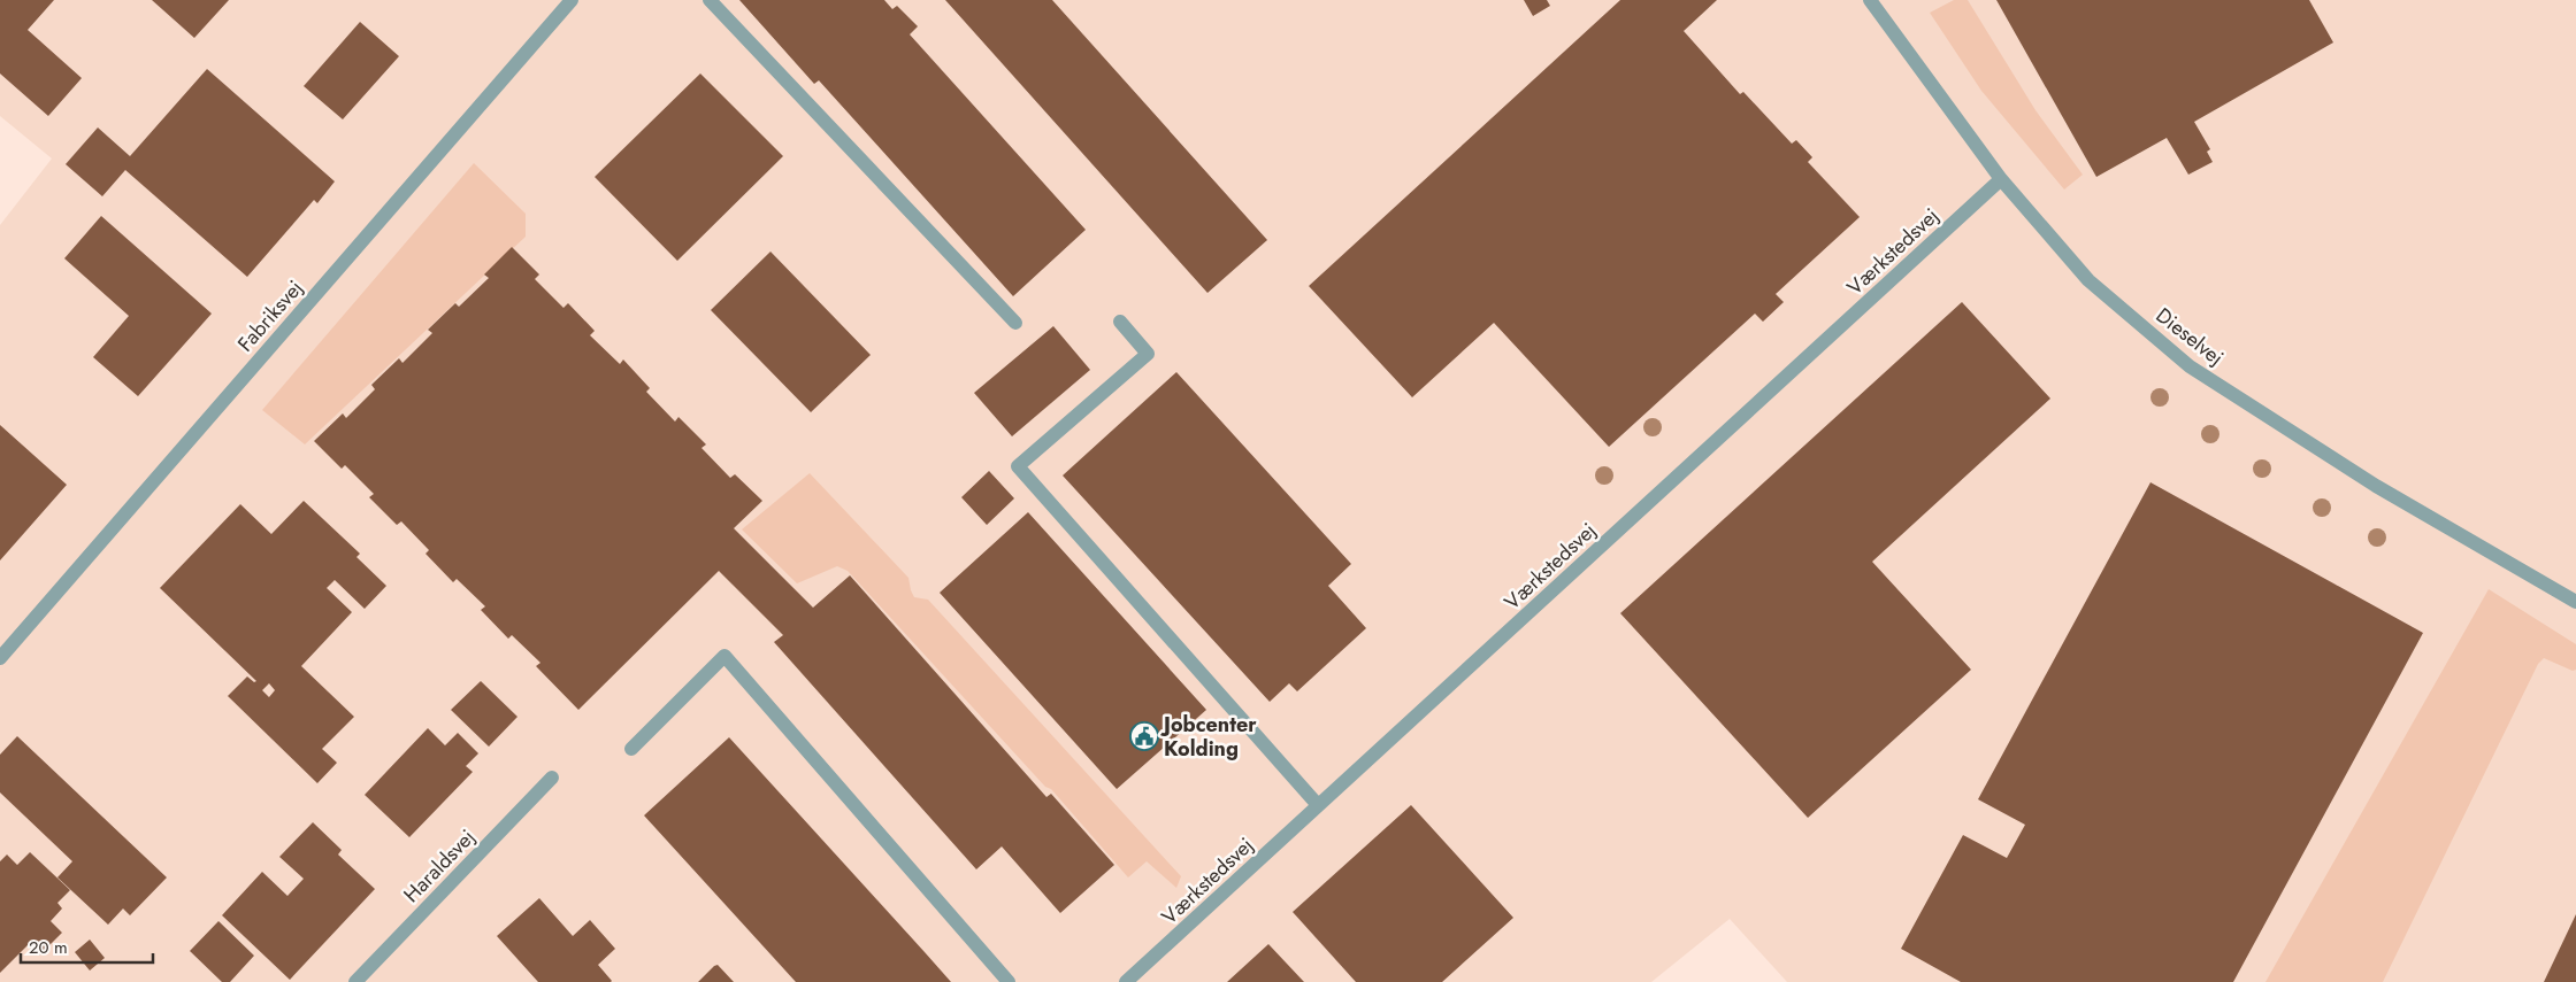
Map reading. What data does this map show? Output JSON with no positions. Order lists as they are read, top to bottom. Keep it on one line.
{"streets":{"street":["Værkstedsvej","Fabriksvej","Dieselvej","Haraldsvej"]},"crossings":[["Værkstedsvej","Dieselvej"]],"places":{"public building":["Jobcenter Kolding"]},"scale_bar":"20 m"}
